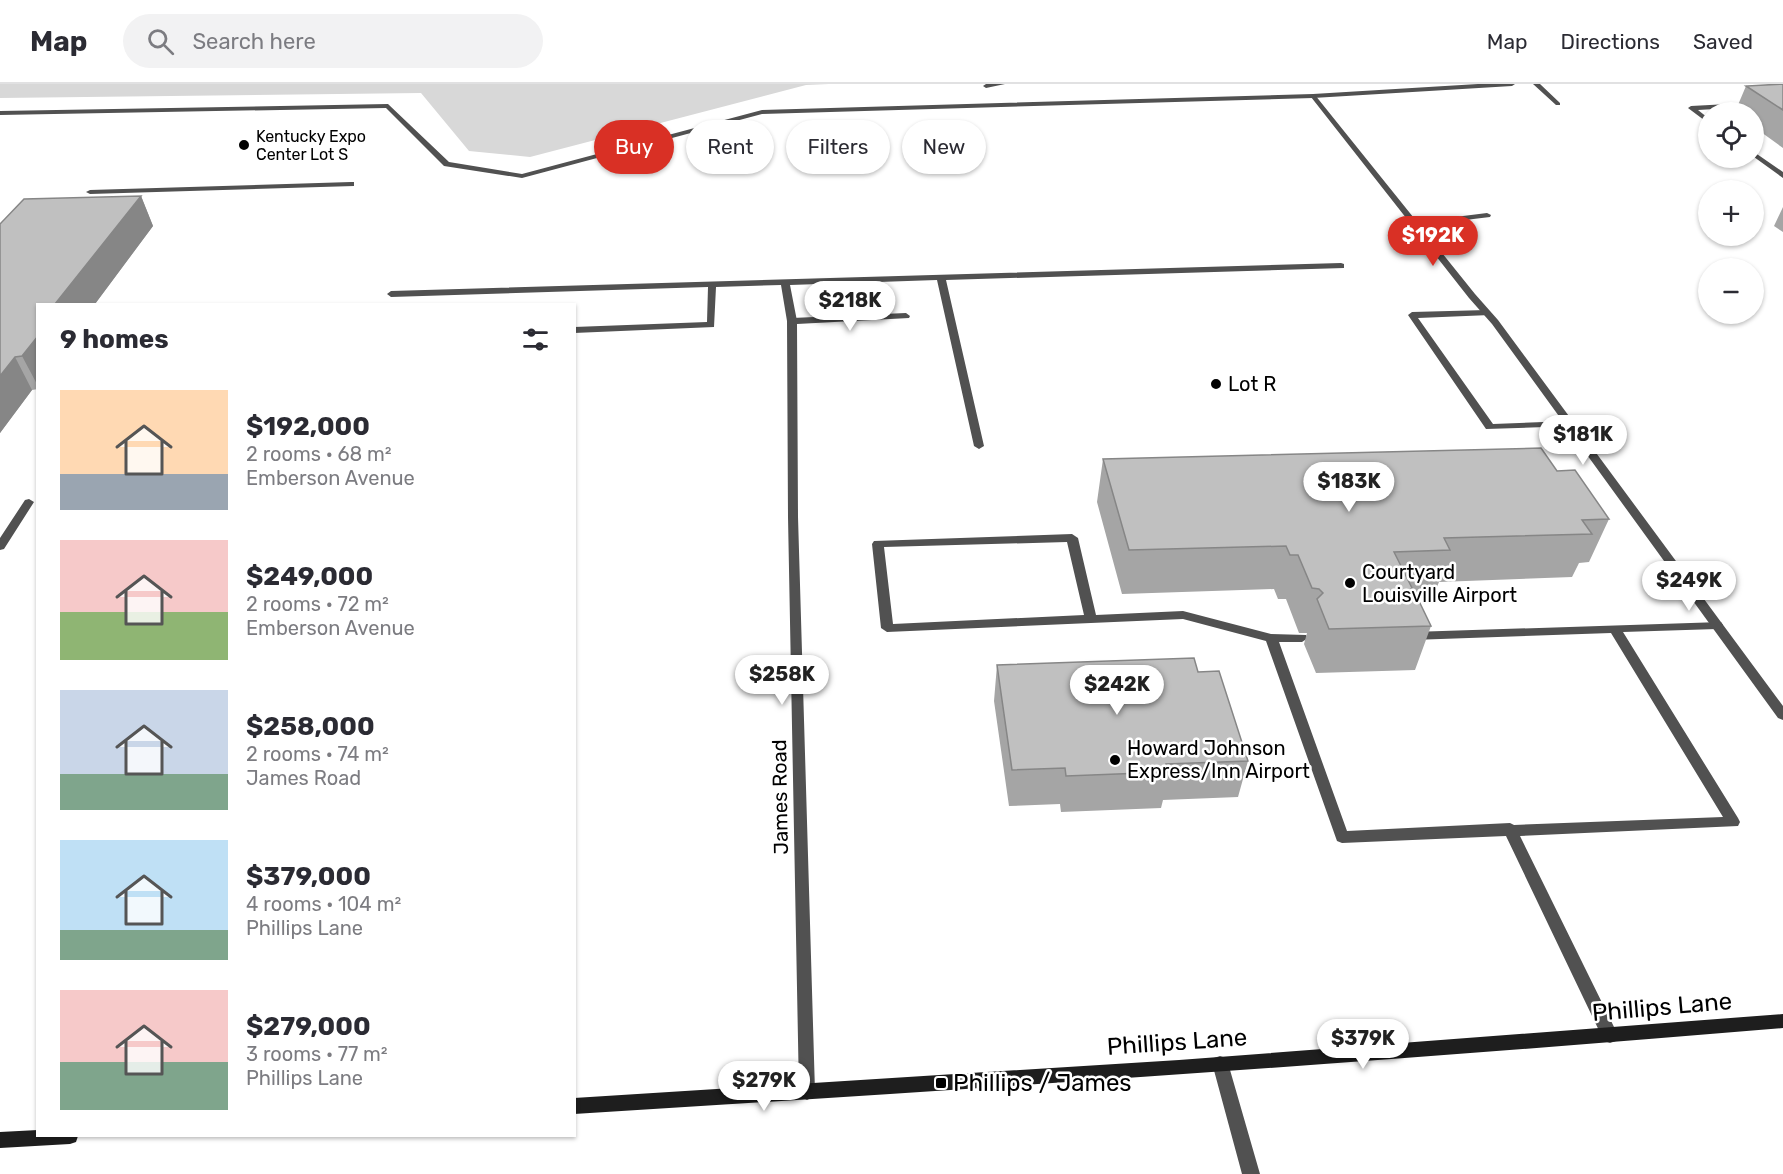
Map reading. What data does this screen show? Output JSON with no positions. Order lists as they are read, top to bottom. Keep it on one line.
{"streets":{"main road":["Phillips Lane"],"street":["James Road"]},"crossings":[["James Road","Phillips Lane"]],"places":{"other":["Kentucky Expo Center Lot S","Lot R","Courtyard Louisville Airport","Howard Johnson Express/Inn Airport"],"transit":["Phillips / James"]},"page":{"header":"Map","search":"Search here","nav":["Map","Directions","Saved"],"map_buttons":["+","−"],"chip":["Buy","Rent","Filters","New"],"price":["$192K","$218K","$181K","$183K","$249K","$258K","$242K","$379K","$279K"],"heading":"9 homes","list":[{"name":"$192,000","note":"2 rooms · 68 m² · Emberson Avenue"},{"name":"$249,000","note":"2 rooms · 72 m² · Emberson Avenue"},{"name":"$258,000","note":"2 rooms · 74 m² · James Road"},{"name":"$379,000","note":"4 rooms · 104 m² · Phillips Lane"},{"name":"$279,000","note":"3 rooms · 77 m² · Phillips Lane"}]}}
